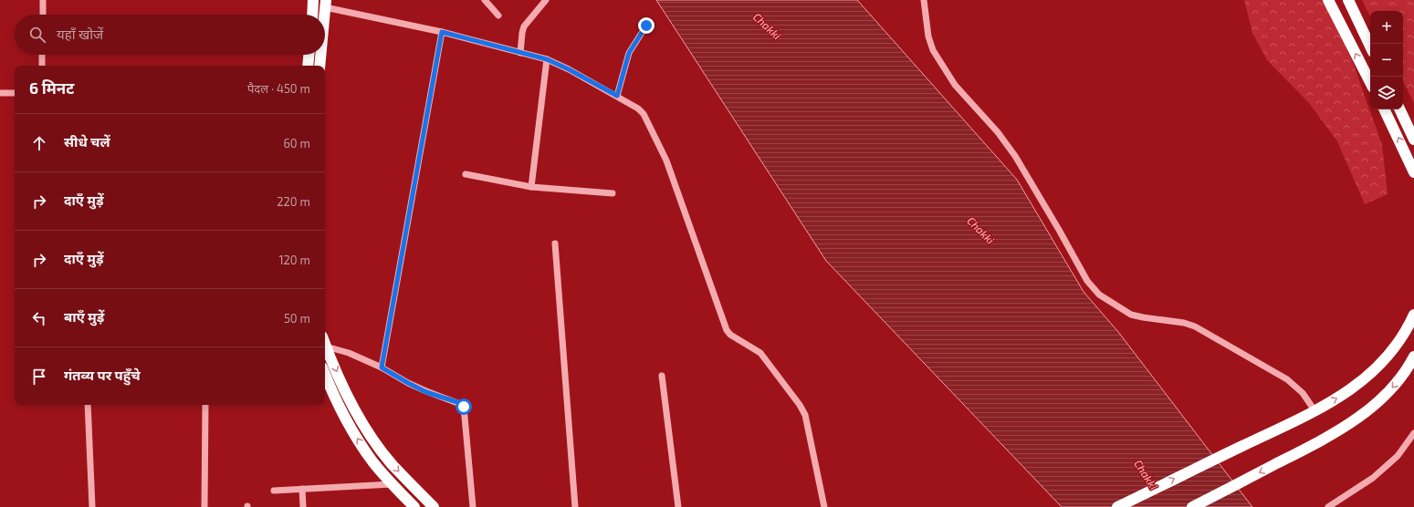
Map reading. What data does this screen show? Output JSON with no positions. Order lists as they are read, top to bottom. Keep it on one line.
{"water":["Chakki"],"page":{"map_buttons":["+","−"],"search":"यहाँ खोजें","heading":["6 मिनट","पैदल · 450 m"],"list":[["सीधे चलें","60 m"],["दाएँ मुड़ें","220 m"],["दाएँ मुड़ें","120 m"],["बाएँ मुड़ें","50 m"],"गंतव्य पर पहुँचे"]}}
